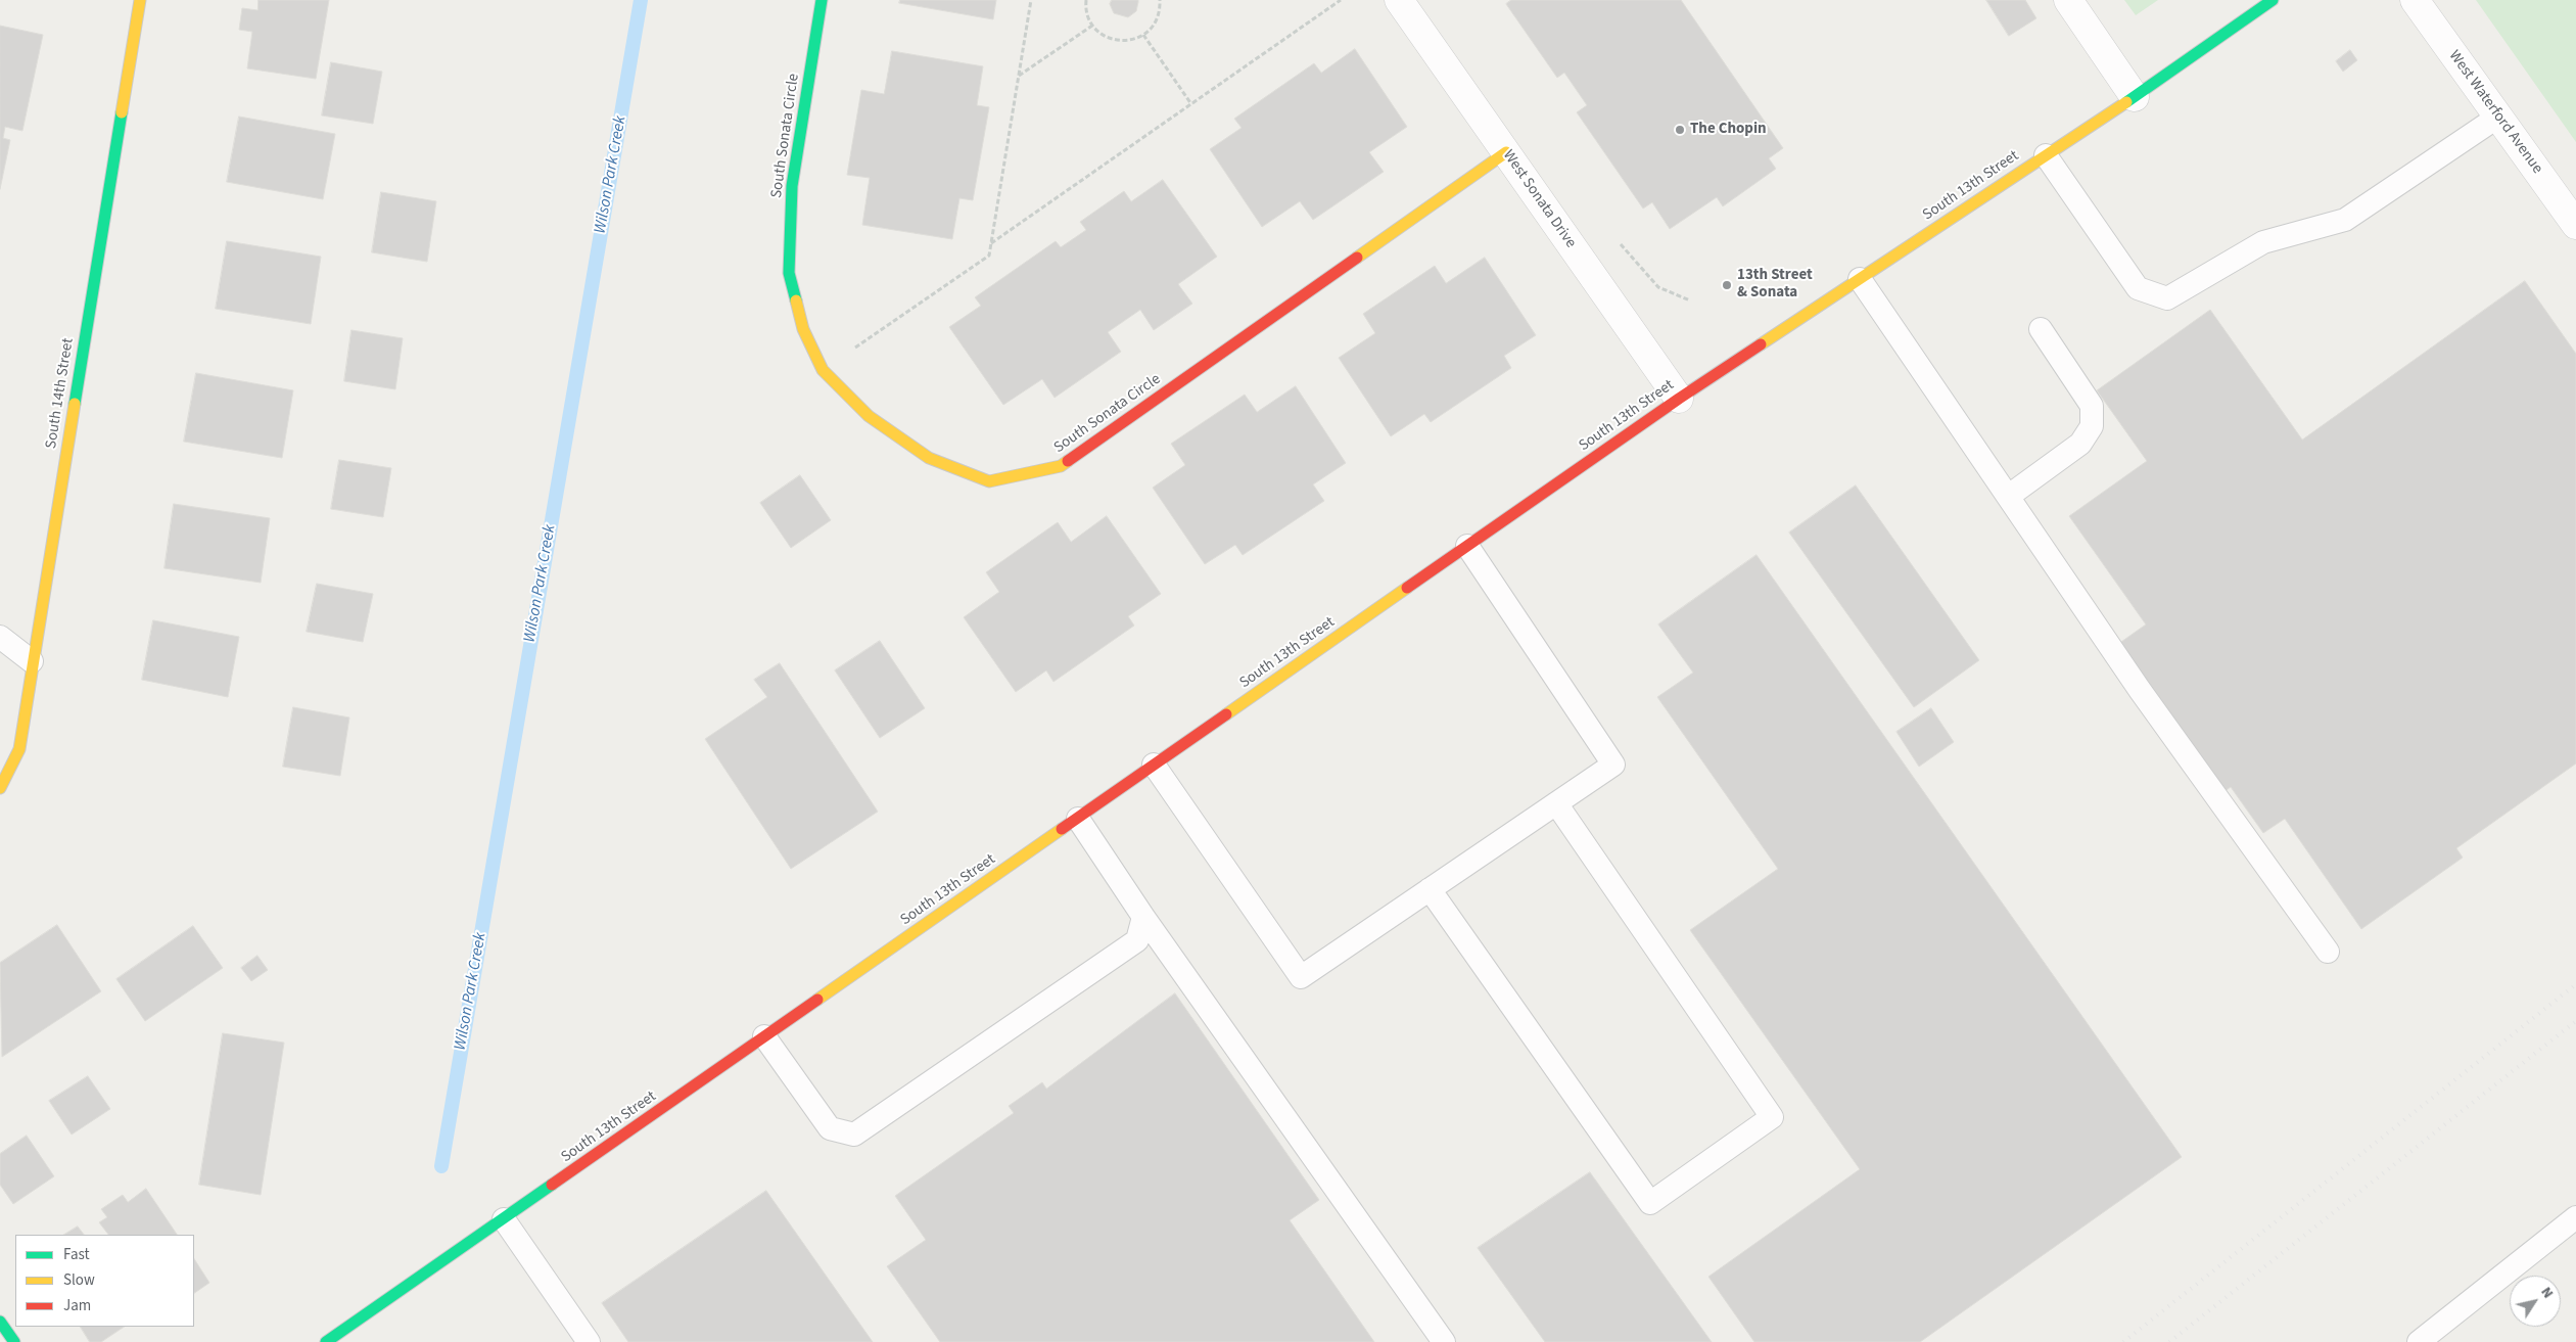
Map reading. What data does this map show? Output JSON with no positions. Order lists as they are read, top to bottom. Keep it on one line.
{"streets":{"street":["West Waterford Avenue","South Sonata Circle","South 13th Street","West Sonata Drive","South 14th Street"]},"crossings":[["South Sonata Circle","West Sonata Drive"],["South 13th Street","West Sonata Drive"]],"water":["Wilson Park Creek"],"places":["The Chopin","13th Street & Sonata"],"legend":["Fast","Slow","Jam"],"north":"top right"}
